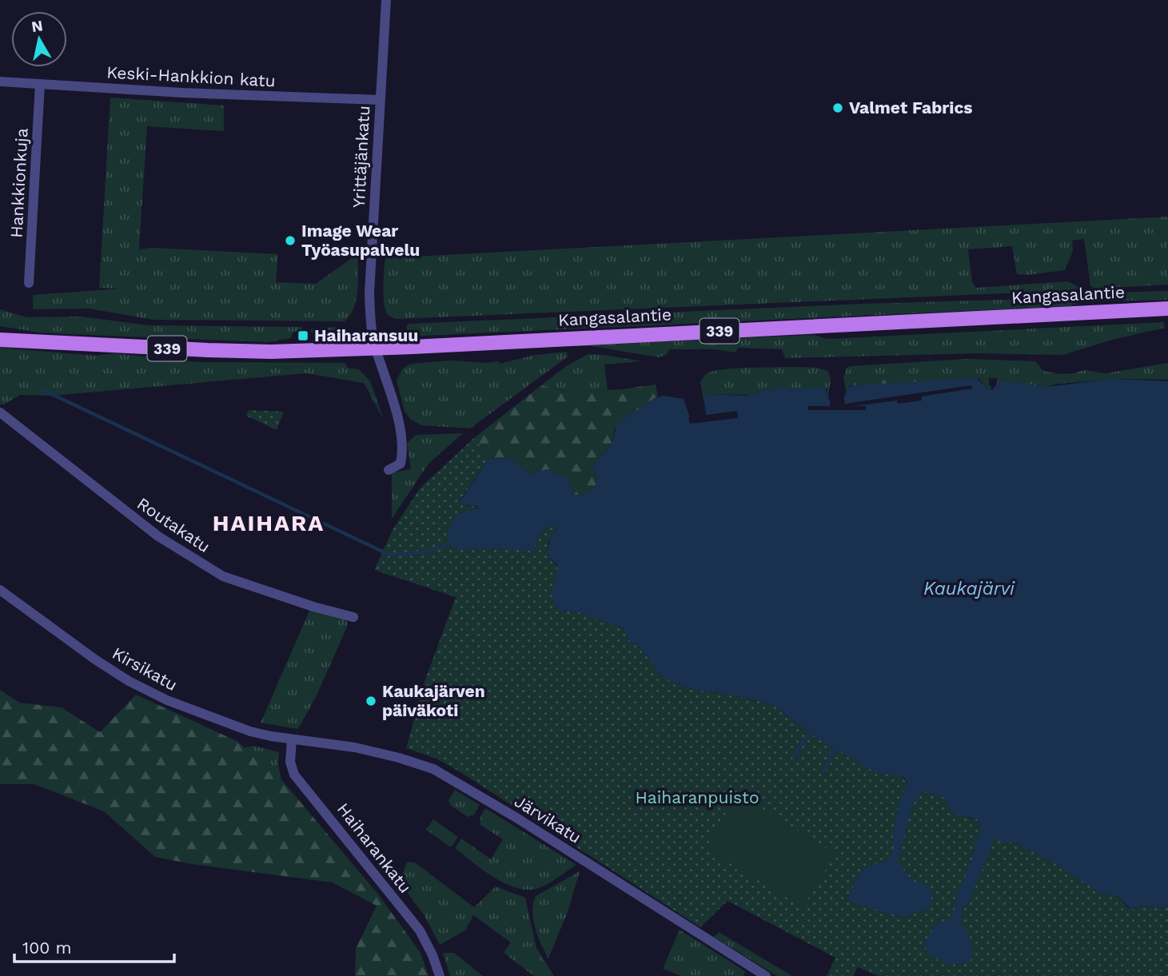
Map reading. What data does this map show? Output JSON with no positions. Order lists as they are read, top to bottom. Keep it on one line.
{"streets":{"main road":["Kangasalantie","339"],"street":["Keski-Hankkion katu","Yrittäjänkatu","Hankkionkuja","Routakatu","Kirsikatu","Järvikatu","Haiharankatu"]},"crossings":[["Keski-Hankkion katu","Yrittäjänkatu"],["Keski-Hankkion katu","Hankkionkuja"],["Yrittäjänkatu","Kangasalantie"],["Kirsikatu","Järvikatu"],["Kirsikatu","Haiharankatu"],["Järvikatu","Haiharankatu"]],"districts":["HAIHARA"],"water":["Kaukajärvi"],"parks":["Haiharanpuisto"],"places":{"other":["Valmet Fabrics","Image Wear Työasupalvelu","Kaukajärven päiväkoti"],"transit":["Haiharansuu"]},"scale_bar":"100 m","north":"top"}
